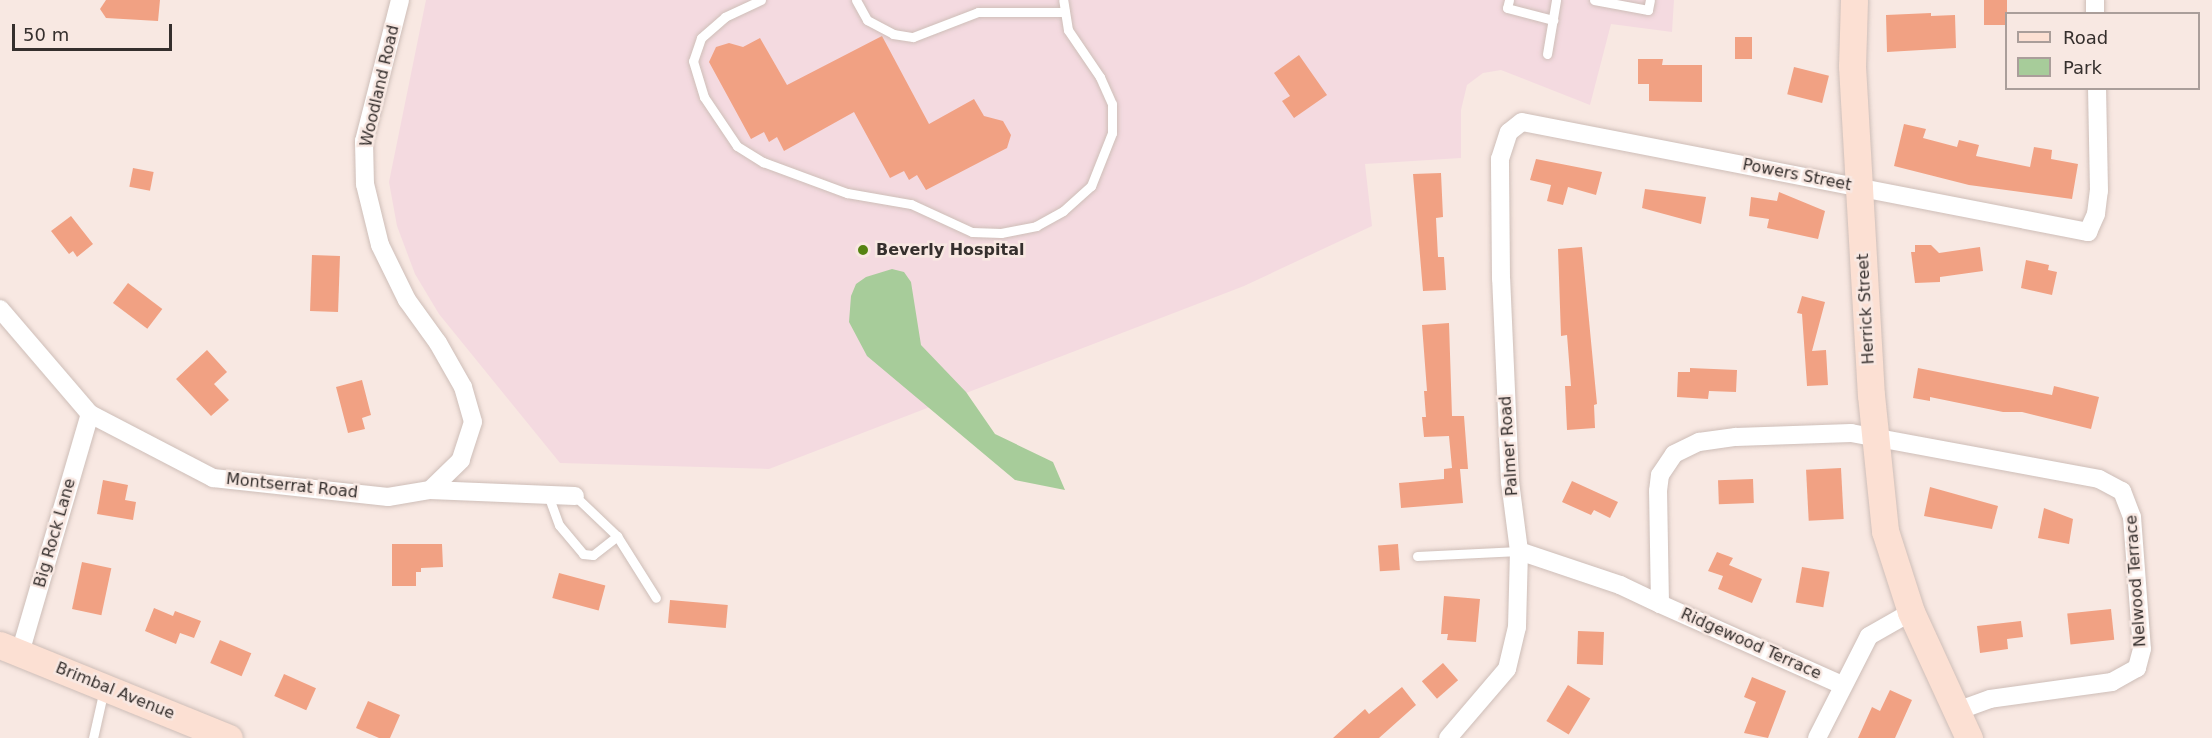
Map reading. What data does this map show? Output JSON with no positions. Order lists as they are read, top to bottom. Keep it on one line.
{"streets":{"street":["Woodland Road","Powers Street","Herrick Street","Palmer Road","Montserrat Road","Big Rock Lane","Nelwood Terrace","Ridgewood Terrace","Brimbal Avenue"]},"crossings":[["Woodland Road","Montserrat Road"],["Powers Street","Herrick Street"],["Powers Street","Palmer Road"],["Herrick Street","Nelwood Terrace"],["Herrick Street","Ridgewood Terrace"],["Palmer Road","Ridgewood Terrace"],["Montserrat Road","Big Rock Lane"],["Big Rock Lane","Brimbal Avenue"],["Nelwood Terrace","Ridgewood Terrace"]],"places":["Beverly Hospital"],"legend":["Road","Park"],"scale_bar":"50 m"}
